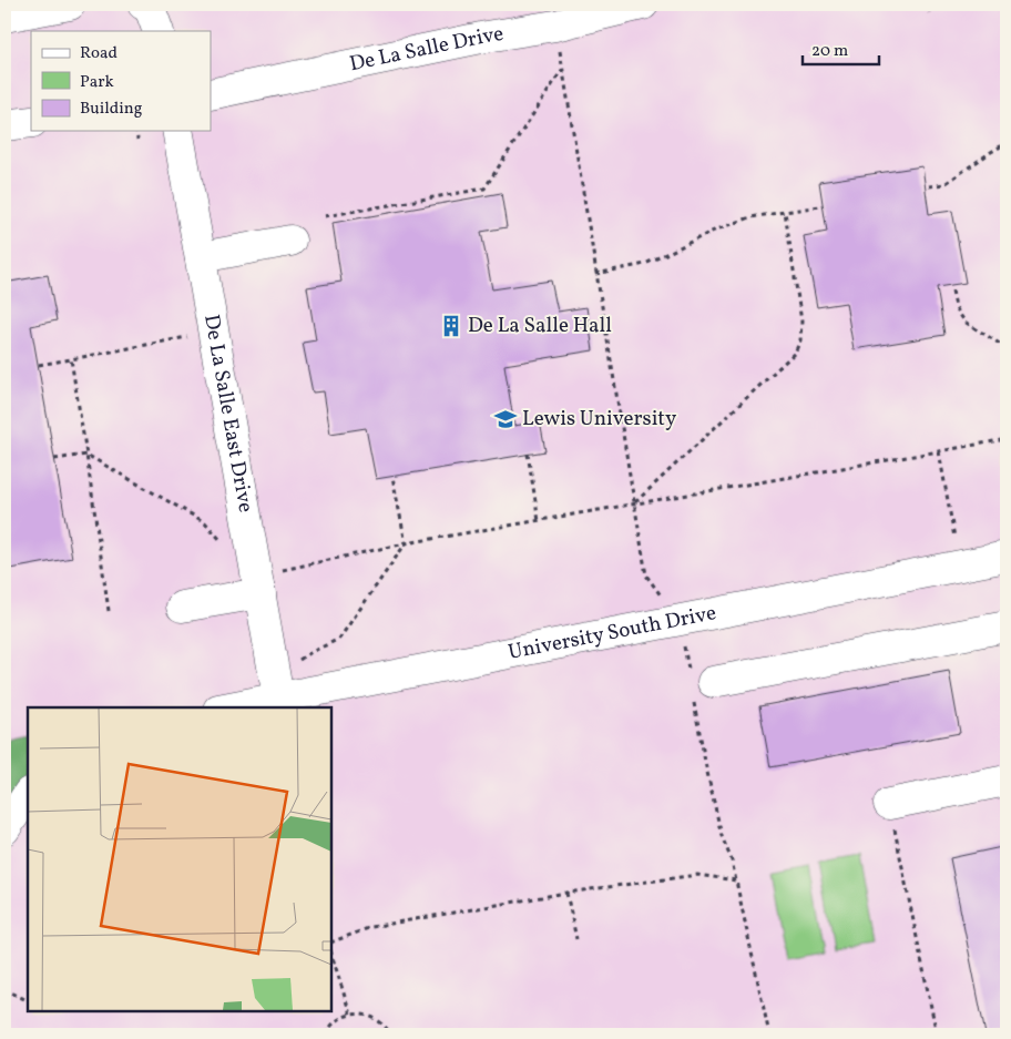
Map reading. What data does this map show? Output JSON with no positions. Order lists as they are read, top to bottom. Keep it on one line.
{"streets":{"street":["De La Salle Drive","De La Salle East Drive","University South Drive"]},"crossings":[["De La Salle East Drive","University South Drive"]],"places":{"building":["De La Salle Hall"],"school or university":["Lewis University"]},"legend":["Road","Park","Building"],"scale_bar":"20 m"}
